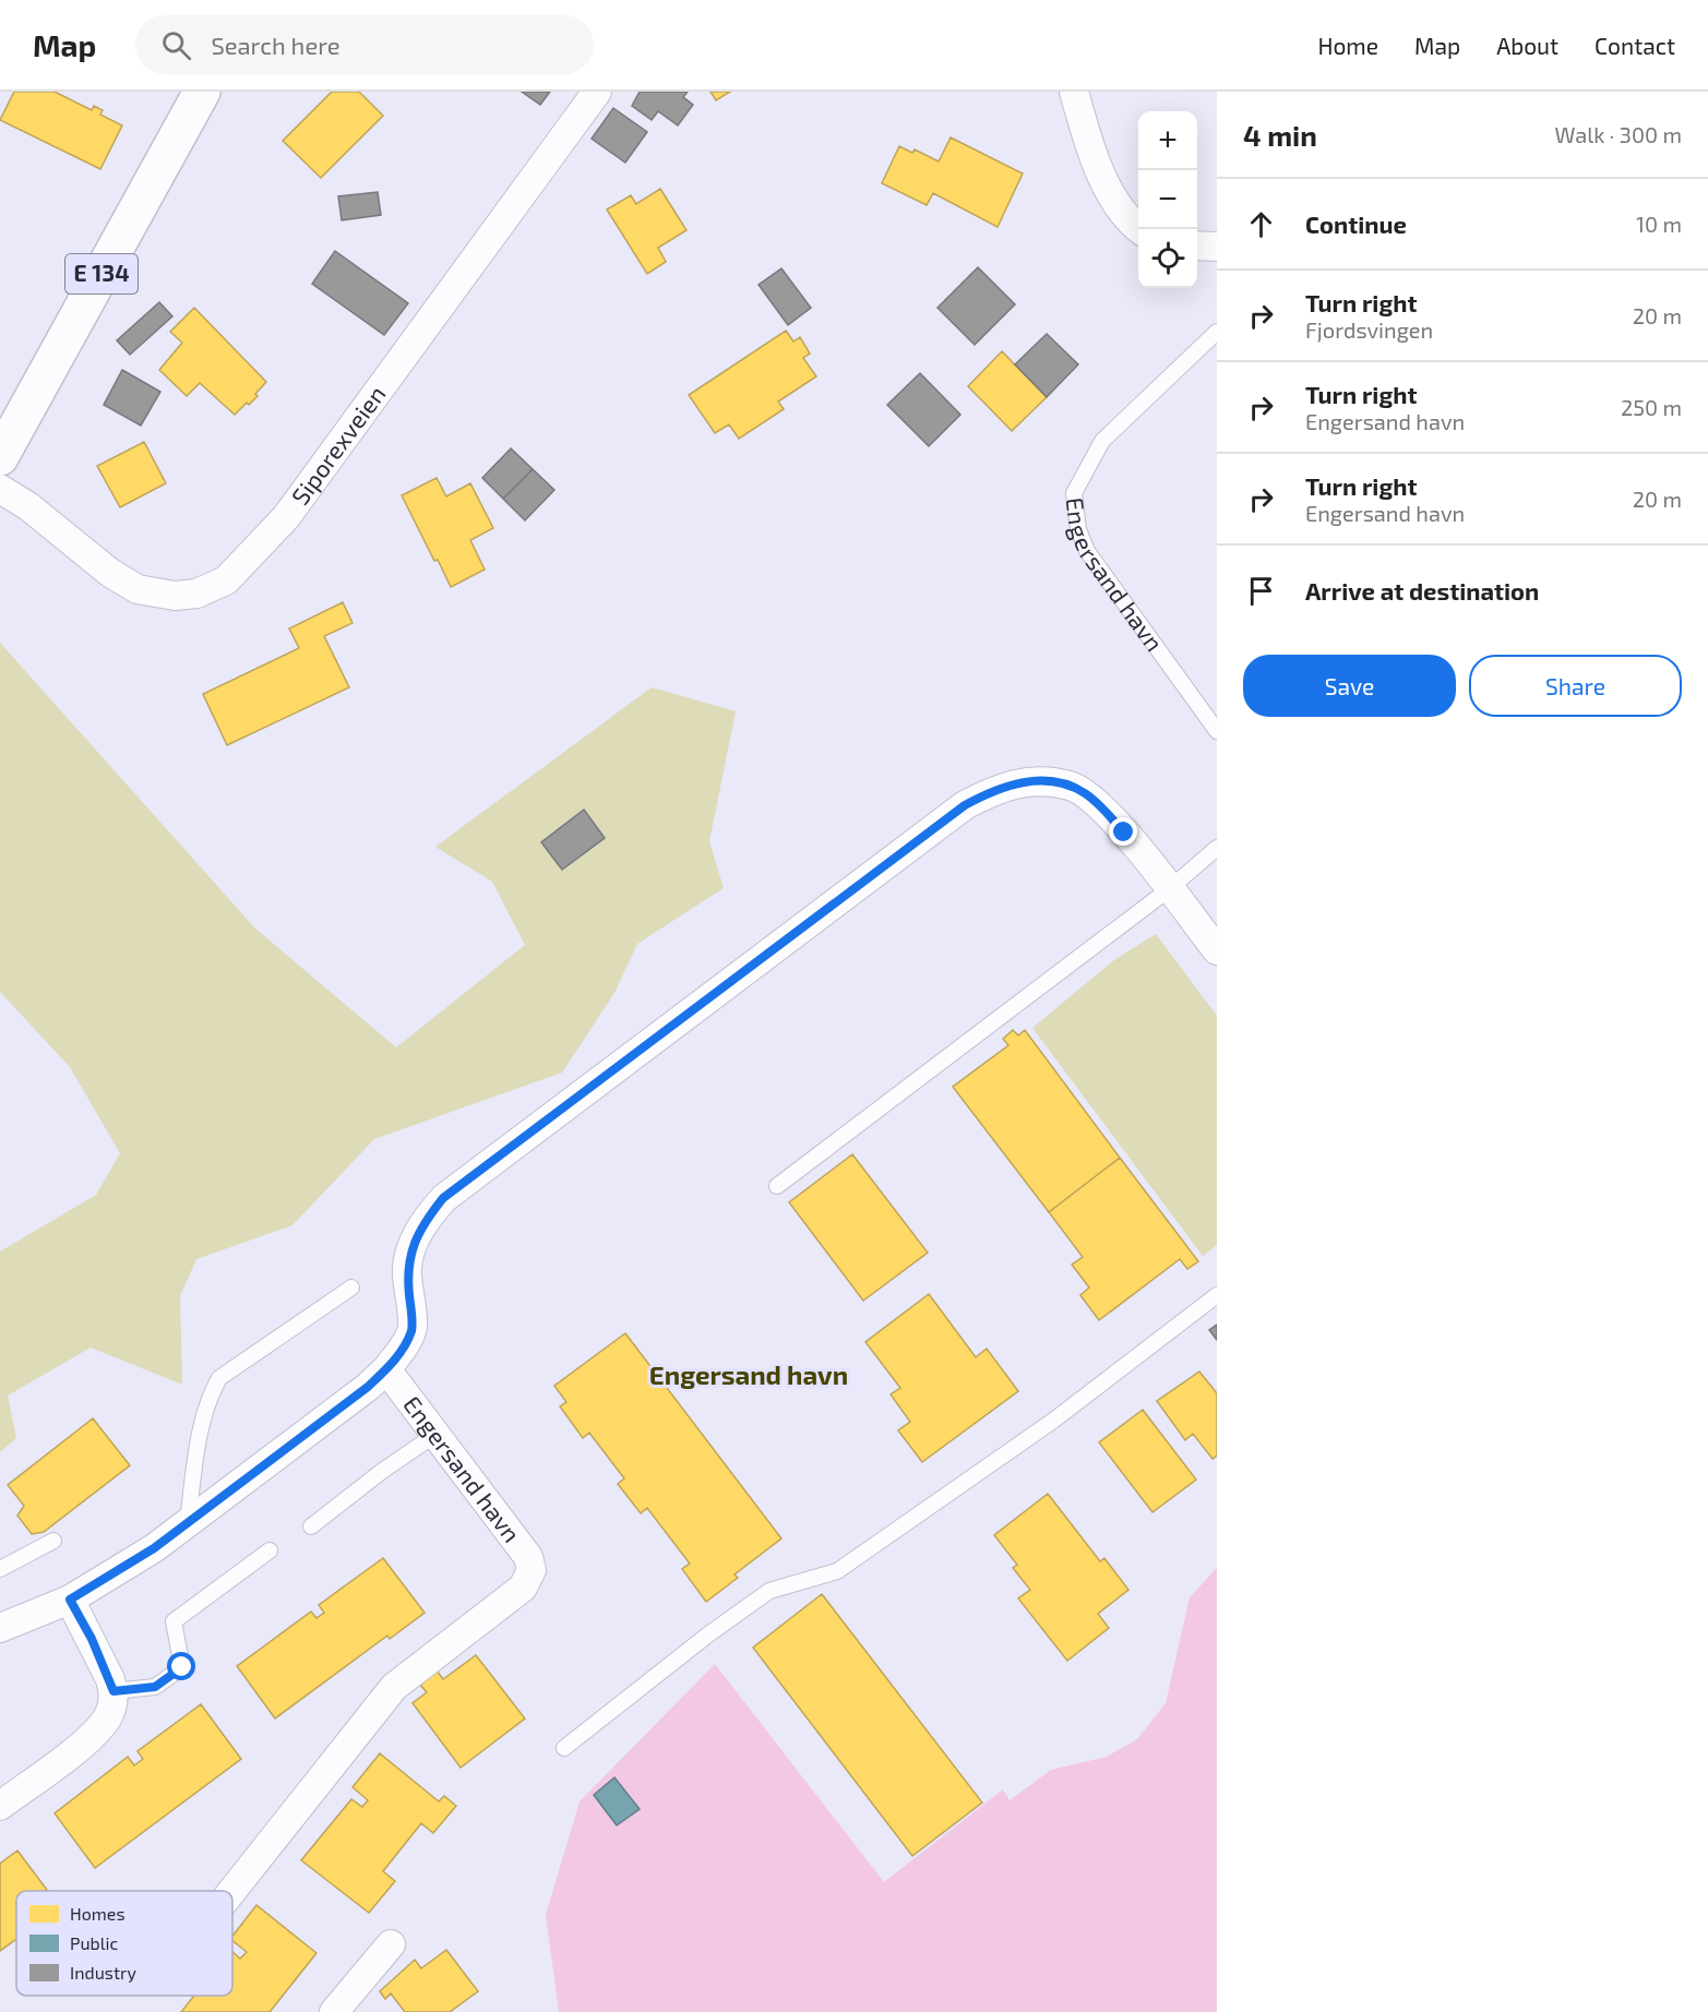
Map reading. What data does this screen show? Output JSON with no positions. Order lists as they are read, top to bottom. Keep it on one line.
{"streets":{"highway":["E 134"],"street":["Siporexveien","Engersand havn"]},"districts":["Engersand havn"],"legend":["Homes","Public","Industry"],"page":{"header":"Map","search":"Search here","nav":["Home","Map","About","Contact"],"heading":["4 min","Walk · 300 m"],"map_buttons":["+","−"],"list":[["Continue","10 m"],["Turn right","Fjordsvingen","20 m"],["Turn right","Engersand havn","250 m"],["Turn right","Engersand havn","20 m"],"Arrive at destination"],"buttons":["Save","Share"]}}
